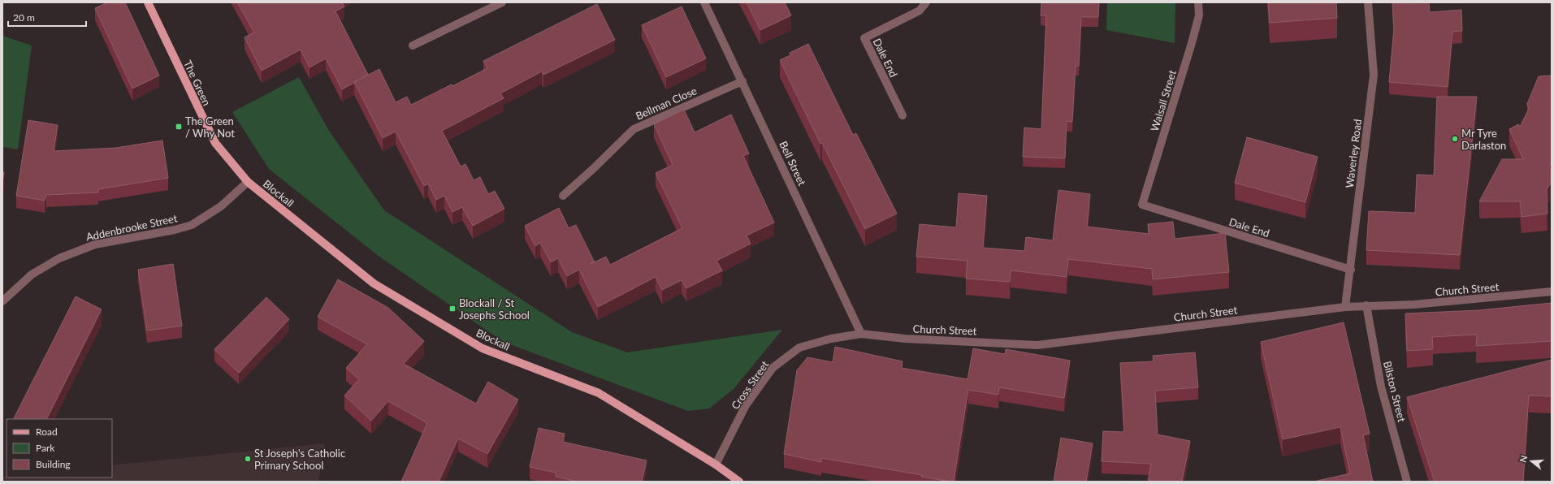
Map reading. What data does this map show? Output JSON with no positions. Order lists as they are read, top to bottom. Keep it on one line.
{"streets":{"main road":["The Green","Blockall"],"street":["Dale End","Walsall Street","Bellman Close","Waverley Road","Bell Street","Addenbrooke Street","Church Street","Cross Street","Bilston Street"]},"crossings":[["Dale End","Walsall Street"],["Dale End","Waverley Road"],["The Green","Blockall"],["The Green","Addenbrooke Street"],["Bellman Close","Bell Street"],["Waverley Road","Church Street"],["Bell Street","Church Street"],["Bell Street","Cross Street"],["Blockall","Addenbrooke Street"],["Blockall","Cross Street"],["Church Street","Cross Street"],["Church Street","Bilston Street"]],"places":{"transit":["The Green / Why Not","Blockall / St Josephs School"],"other":["Mr Tyre Darlaston","St Joseph's Catholic Primary School"]},"legend":["Road","Park","Building"],"scale_bar":"20 m","north":"left"}
